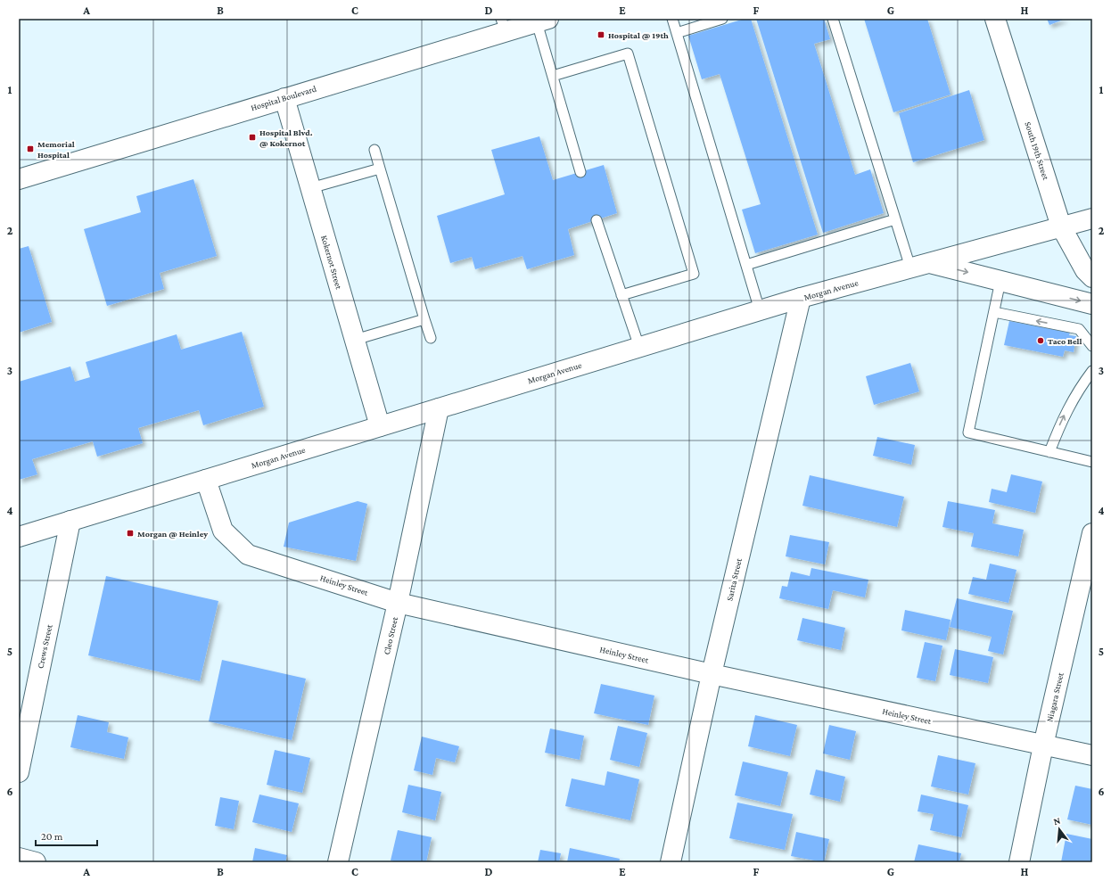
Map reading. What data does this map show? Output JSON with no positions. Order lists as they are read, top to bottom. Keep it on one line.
{"streets":{"street":["Hospital Boulevard","South 19th Street","Kokernot Street","Morgan Avenue","Sarita Street","Heinley Street","Cleo Street","Crews Street","Niagara Street"]},"crossings":[["Hospital Boulevard","Kokernot Street"],["South 19th Street","Morgan Avenue"],["Kokernot Street","Morgan Avenue"],["Morgan Avenue","Sarita Street"],["Morgan Avenue","Heinley Street"],["Morgan Avenue","Cleo Street"],["Morgan Avenue","Crews Street"],["Sarita Street","Heinley Street"],["Heinley Street","Cleo Street"],["Heinley Street","Niagara Street"]],"places":{"transit":["Hospital @ 19th","Hospital Blvd. @ Kokernot","Memorial Hospital","Morgan @ Heinley"],"other":["Taco Bell"]},"scale_bar":"20 m","north":"top","grid":{"columns":["A","B","C","D","E","F","G","H"],"rows":["1","2","3","4","5","6"]}}
